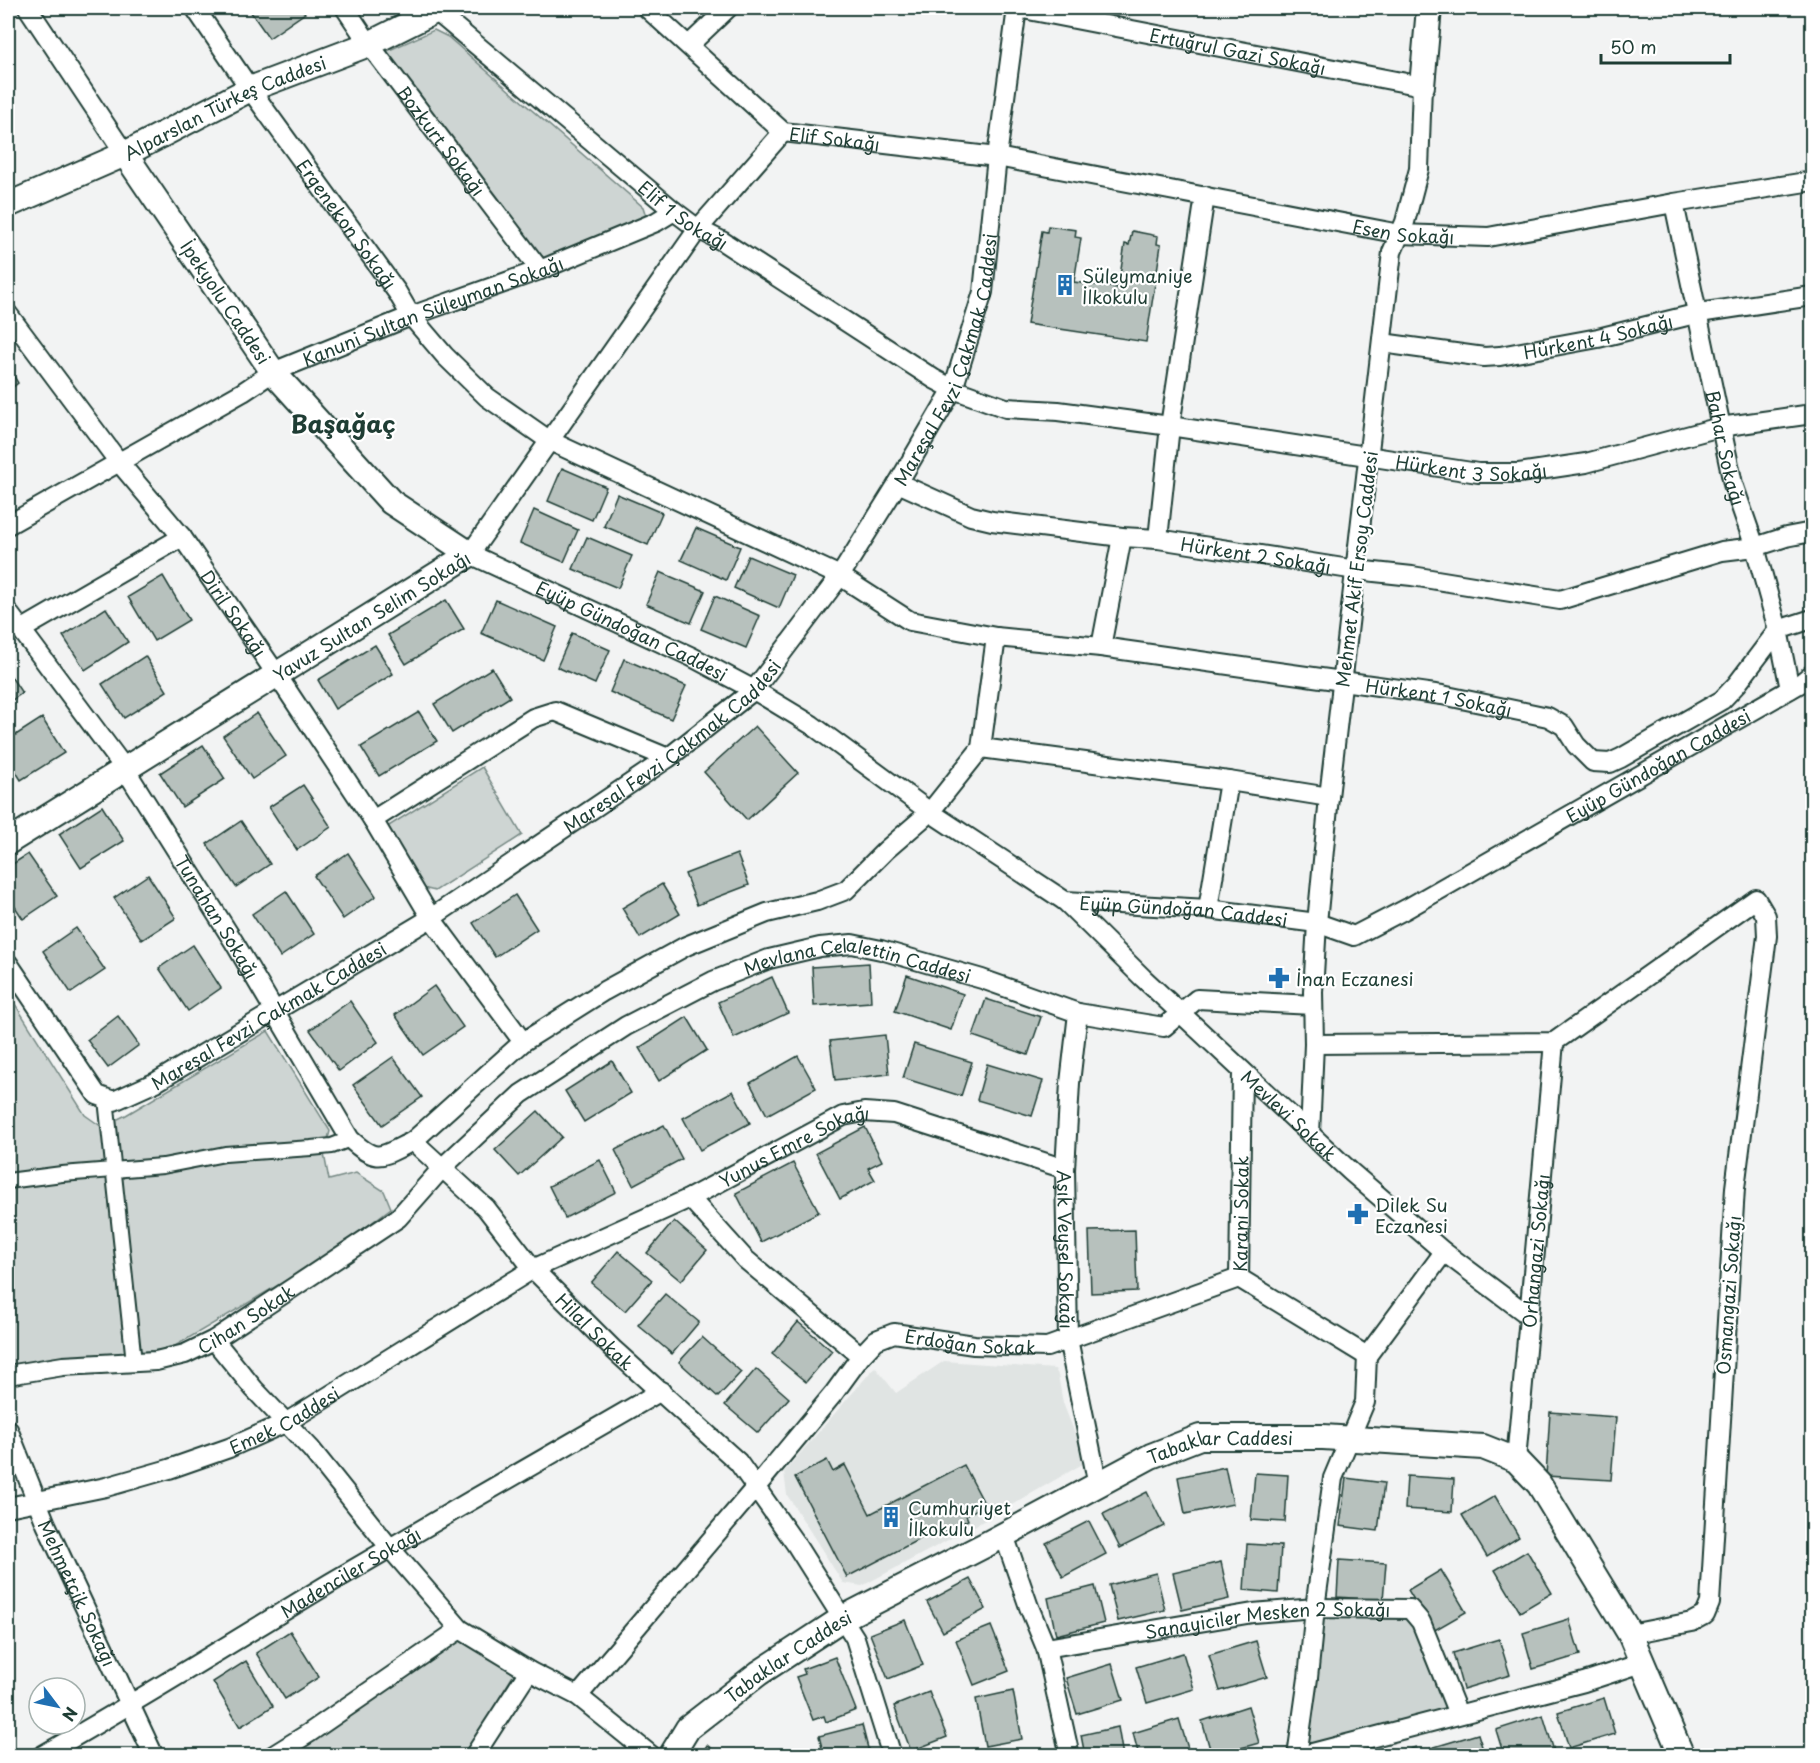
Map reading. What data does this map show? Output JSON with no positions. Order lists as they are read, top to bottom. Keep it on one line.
{"streets":{"street":["Ertuğrul Gazi Sokağı","Alparslan Türkeş Caddesi","Elif Sokağı","Bozkurt Sokağı","Elif 1 Sokağı","Ergenekon Sokağı","Esen Sokağı","İpekyolu Caddesi","Kanuni Sultan Süleyman Sokağı","Hürkent 4 Sokağı","Mareşal Fevzi Çakmak Caddesi","Bahar Sokağı","Hürkent 3 Sokağı","Hürkent 2 Sokağı","Mehmet Akif Ersoy Caddesi","Diril Sokağı","Yavuz Sultan Selim Sokağı","Eyüp Gündoğan Caddesi","Hürkent 1 Sokağı","Tunahan Sokağı","Mevlana Celalettin Caddesi","Mevlevi Sokak","Yunus Emre Sokağı","Karani Sokak","Aşık Veysel Sokağı","Orhangazi Sokağı","Osmangazi Sokağı","Cihan Sokak","Hilal Sokak","Erdoğan Sokak","Emek Caddesi","Tabaklar Caddesi","Madenciler Sokağı","Mehmetçik Sokağı","Sanayiciler Mesken 2 Sokağı"]},"crossings":[["Ertuğrul Gazi Sokağı","Mareşal Fevzi Çakmak Caddesi"],["Ertuğrul Gazi Sokağı","Mehmet Akif Ersoy Caddesi"],["Alparslan Türkeş Caddesi","Bozkurt Sokağı"],["Alparslan Türkeş Caddesi","Elif 1 Sokağı"],["Alparslan Türkeş Caddesi","Ergenekon Sokağı"],["Alparslan Türkeş Caddesi","İpekyolu Caddesi"],["Elif Sokağı","Esen Sokağı"],["Elif Sokağı","Mareşal Fevzi Çakmak Caddesi"],["Elif Sokağı","Yavuz Sultan Selim Sokağı"],["Bozkurt Sokağı","Kanuni Sultan Süleyman Sokağı"],["Elif 1 Sokağı","Kanuni Sultan Süleyman Sokağı"],["Elif 1 Sokağı","Mareşal Fevzi Çakmak Caddesi"],["Elif 1 Sokağı","Hürkent 3 Sokağı"],["Elif 1 Sokağı","Yavuz Sultan Selim Sokağı"],["Ergenekon Sokağı","Kanuni Sultan Süleyman Sokağı"],["Ergenekon Sokağı","Mareşal Fevzi Çakmak Caddesi"],["Ergenekon Sokağı","Yavuz Sultan Selim Sokağı"],["Ergenekon Sokağı","Hürkent 1 Sokağı"],["Esen Sokağı","Mareşal Fevzi Çakmak Caddesi"],["Esen Sokağı","Bahar Sokağı"],["Esen Sokağı","Mehmet Akif Ersoy Caddesi"],["İpekyolu Caddesi","Kanuni Sultan Süleyman Sokağı"],["İpekyolu Caddesi","Yavuz Sultan Selim Sokağı"],["İpekyolu Caddesi","Eyüp Gündoğan Caddesi"],["Kanuni Sultan Süleyman Sokağı","Diril Sokağı"],["Hürkent 4 Sokağı","Bahar Sokağı"],["Hürkent 4 Sokağı","Mehmet Akif Ersoy Caddesi"],["Mareşal Fevzi Çakmak Caddesi","Hürkent 3 Sokağı"],["Mareşal Fevzi Çakmak Caddesi","Hürkent 2 Sokağı"],["Mareşal Fevzi Çakmak Caddesi","Diril Sokağı"],["Mareşal Fevzi Çakmak Caddesi","Eyüp Gündoğan Caddesi"],["Mareşal Fevzi Çakmak Caddesi","Hürkent 1 Sokağı"],["Mareşal Fevzi Çakmak Caddesi","Tunahan Sokağı"],["Bahar Sokağı","Hürkent 3 Sokağı"],["Bahar Sokağı","Hürkent 2 Sokağı"],["Bahar Sokağı","Eyüp Gündoğan Caddesi"],["Bahar Sokağı","Hürkent 1 Sokağı"],["Hürkent 3 Sokağı","Mehmet Akif Ersoy Caddesi"],["Hürkent 2 Sokağı","Mehmet Akif Ersoy Caddesi"],["Mehmet Akif Ersoy Caddesi","Eyüp Gündoğan Caddesi"],["Mehmet Akif Ersoy Caddesi","Hürkent 1 Sokağı"],["Mehmet Akif Ersoy Caddesi","Mevlana Celalettin Caddesi"],["Mehmet Akif Ersoy Caddesi","Mevlevi Sokak"],["Diril Sokağı","Yavuz Sultan Selim Sokağı"],["Diril Sokağı","Tunahan Sokağı"],["Yavuz Sultan Selim Sokağı","Eyüp Gündoğan Caddesi"],["Yavuz Sultan Selim Sokağı","Tunahan Sokağı"],["Eyüp Gündoğan Caddesi","Tunahan Sokağı"],["Eyüp Gündoğan Caddesi","Mevlevi Sokak"],["Mevlana Celalettin Caddesi","Mevlevi Sokak"],["Mevlana Celalettin Caddesi","Aşık Veysel Sokağı"],["Mevlana Celalettin Caddesi","Cihan Sokak"],["Mevlana Celalettin Caddesi","Hilal Sokak"],["Mevlevi Sokak","Karani Sokak"],["Mevlevi Sokak","Orhangazi Sokağı"],["Yunus Emre Sokağı","Aşık Veysel Sokağı"],["Yunus Emre Sokağı","Hilal Sokak"],["Yunus Emre Sokağı","Emek Caddesi"],["Karani Sokak","Erdoğan Sokak"],["Aşık Veysel Sokağı","Erdoğan Sokak"],["Aşık Veysel Sokağı","Tabaklar Caddesi"],["Orhangazi Sokağı","Osmangazi Sokağı"],["Orhangazi Sokağı","Tabaklar Caddesi"],["Osmangazi Sokağı","Tabaklar Caddesi"],["Cihan Sokak","Hilal Sokak"],["Hilal Sokak","Emek Caddesi"],["Hilal Sokak","Tabaklar Caddesi"],["Hilal Sokak","Madenciler Sokağı"],["Emek Caddesi","Mehmetçik Sokağı"],["Madenciler Sokağı","Mehmetçik Sokağı"]],"districts":["Başağaç"],"places":{"building":["Süleymaniye İlkokulu","Cumhuriyet İlkokulu"],"pharmacy":["İnan Eczanesi","Dilek Su Eczanesi"]},"scale_bar":"50 m","north":"bottom right"}
